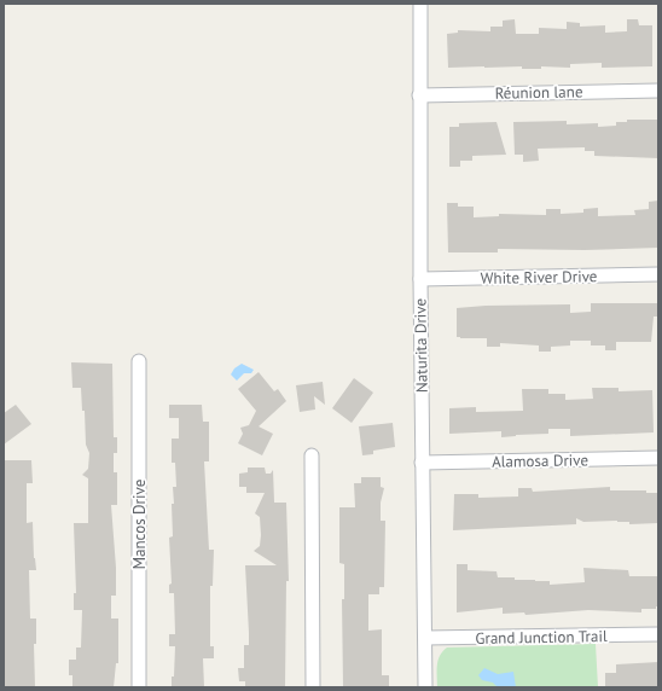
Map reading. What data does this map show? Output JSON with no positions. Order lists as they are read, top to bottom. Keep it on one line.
{"streets":{"street":["Réunion lane","White River Drive","Naturita Drive","Alamosa Drive","Mancos Drive","Grand Junction Trail"]},"crossings":[["Réunion lane","Naturita Drive"],["White River Drive","Naturita Drive"],["Naturita Drive","Alamosa Drive"],["Naturita Drive","Grand Junction Trail"]]}
